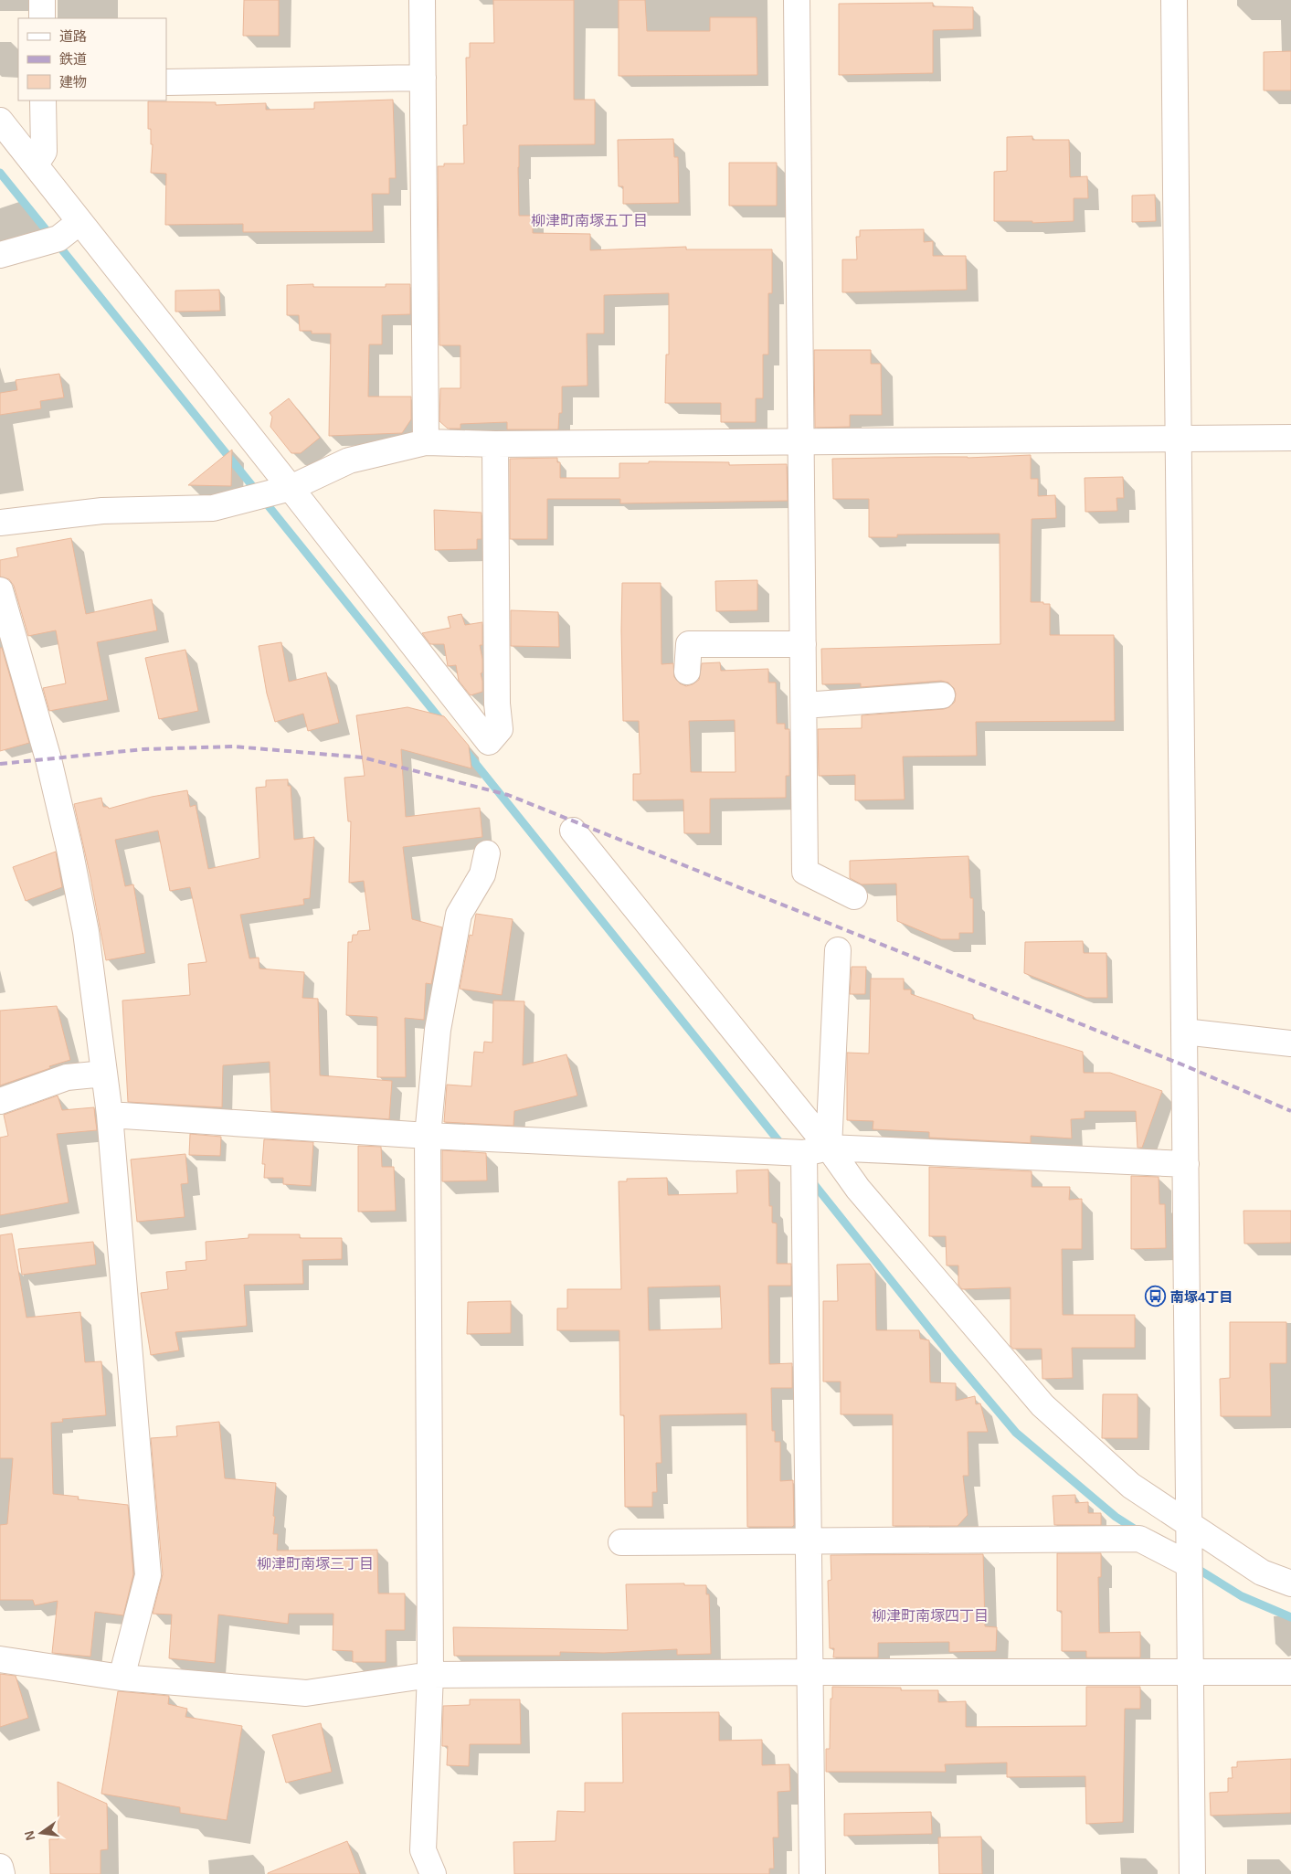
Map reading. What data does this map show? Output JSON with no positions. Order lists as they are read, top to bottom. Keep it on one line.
{"districts":["柳津町南塚五丁目","柳津町南塚三丁目","柳津町南塚四丁目"],"places":{"bus stop":["南塚4丁目"]},"legend":["道路","鉄道","建物"],"north":"left"}
